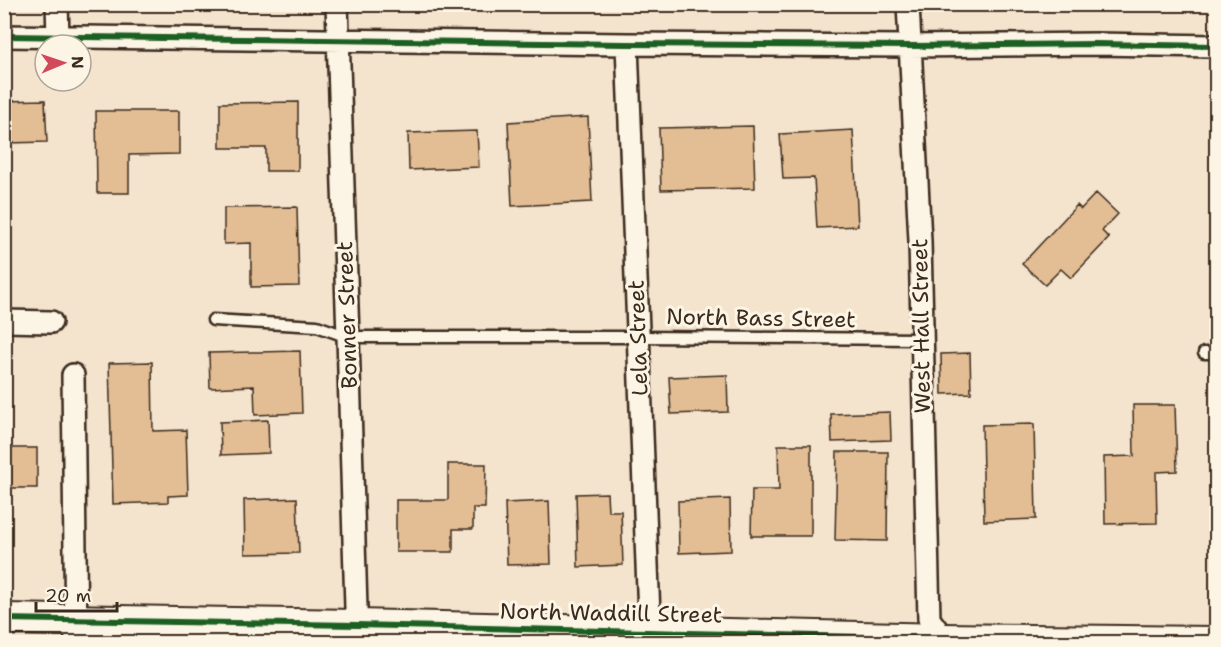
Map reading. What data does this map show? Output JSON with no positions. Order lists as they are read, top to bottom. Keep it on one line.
{"streets":{"street":["Bonner Street","West Hall Street","Lela Street","North Waddill Street"],"lane":["North Bass Street"]},"crossings":[["Bonner Street","North Bass Street"],["Bonner Street","North Waddill Street"],["North Bass Street","West Hall Street"],["North Bass Street","Lela Street"],["West Hall Street","North Waddill Street"],["Lela Street","North Waddill Street"]],"scale_bar":"20 m","north":"right"}
